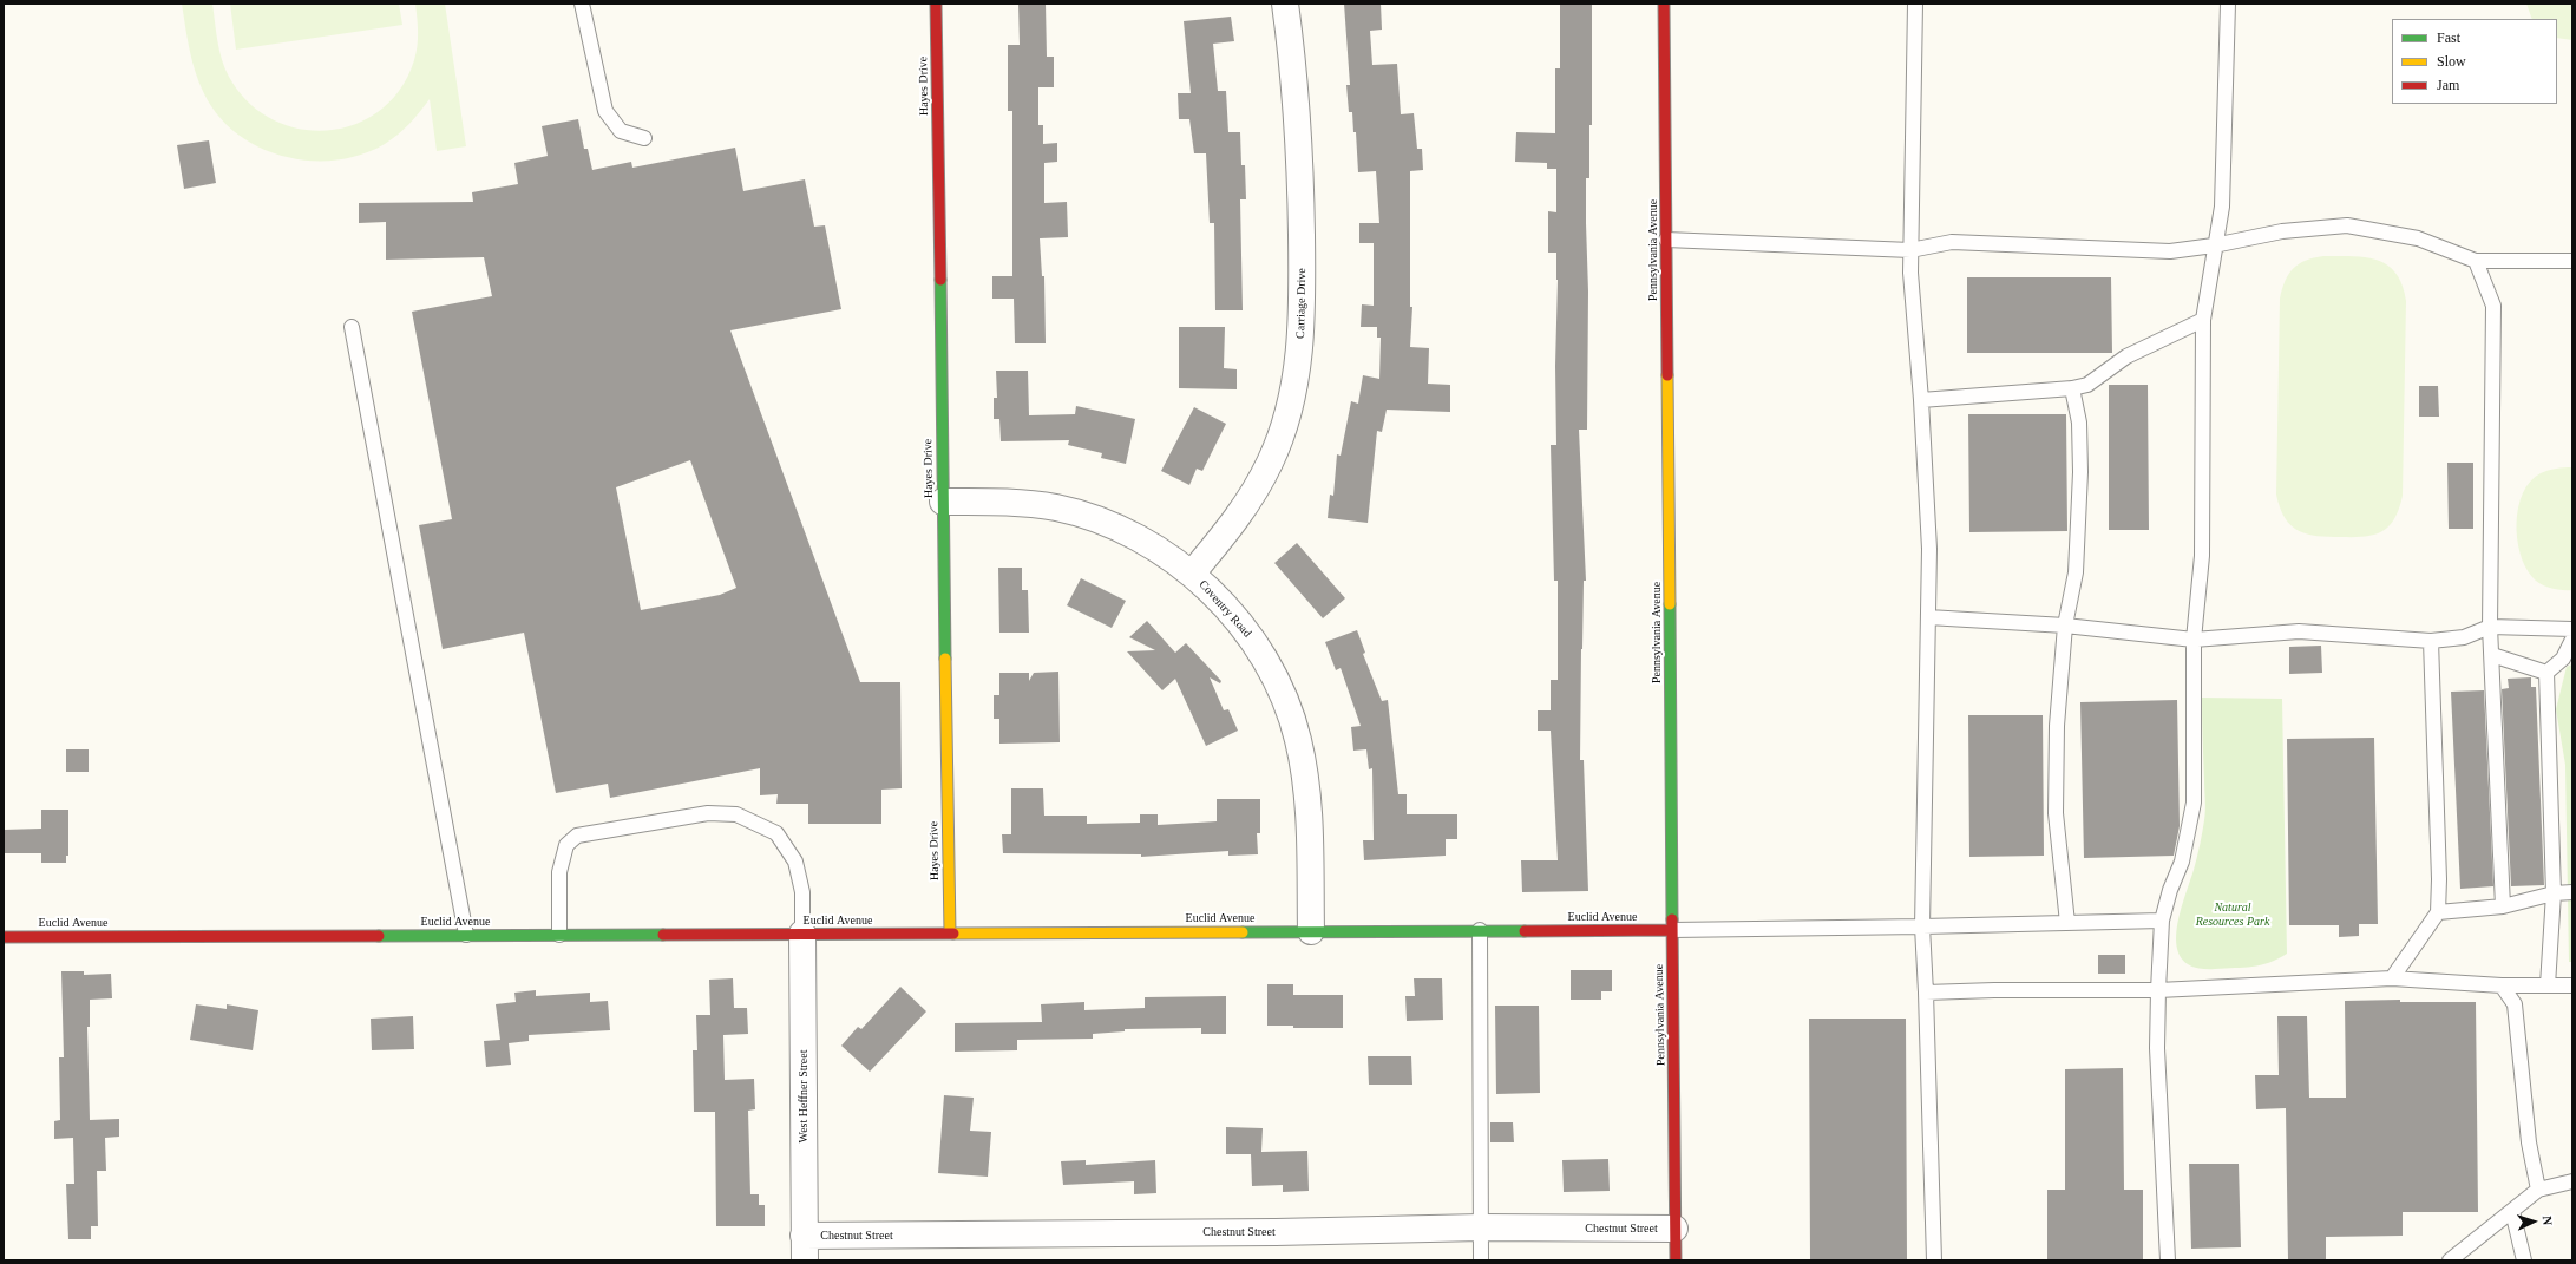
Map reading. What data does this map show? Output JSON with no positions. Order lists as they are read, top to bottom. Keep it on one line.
{"streets":{"street":["Hayes Drive","Pennsylvania Avenue","Carriage Drive","Coventry Road","Euclid Avenue","West Heffner Street","Chestnut Street"]},"crossings":[["Hayes Drive","Coventry Road"],["Hayes Drive","Euclid Avenue"],["Pennsylvania Avenue","Euclid Avenue"],["Pennsylvania Avenue","Chestnut Street"],["Carriage Drive","Coventry Road"],["Coventry Road","Euclid Avenue"],["Euclid Avenue","West Heffner Street"],["West Heffner Street","Chestnut Street"]],"parks":["Natural Resources Park"],"legend":["Fast","Slow","Jam"],"north":"right"}
